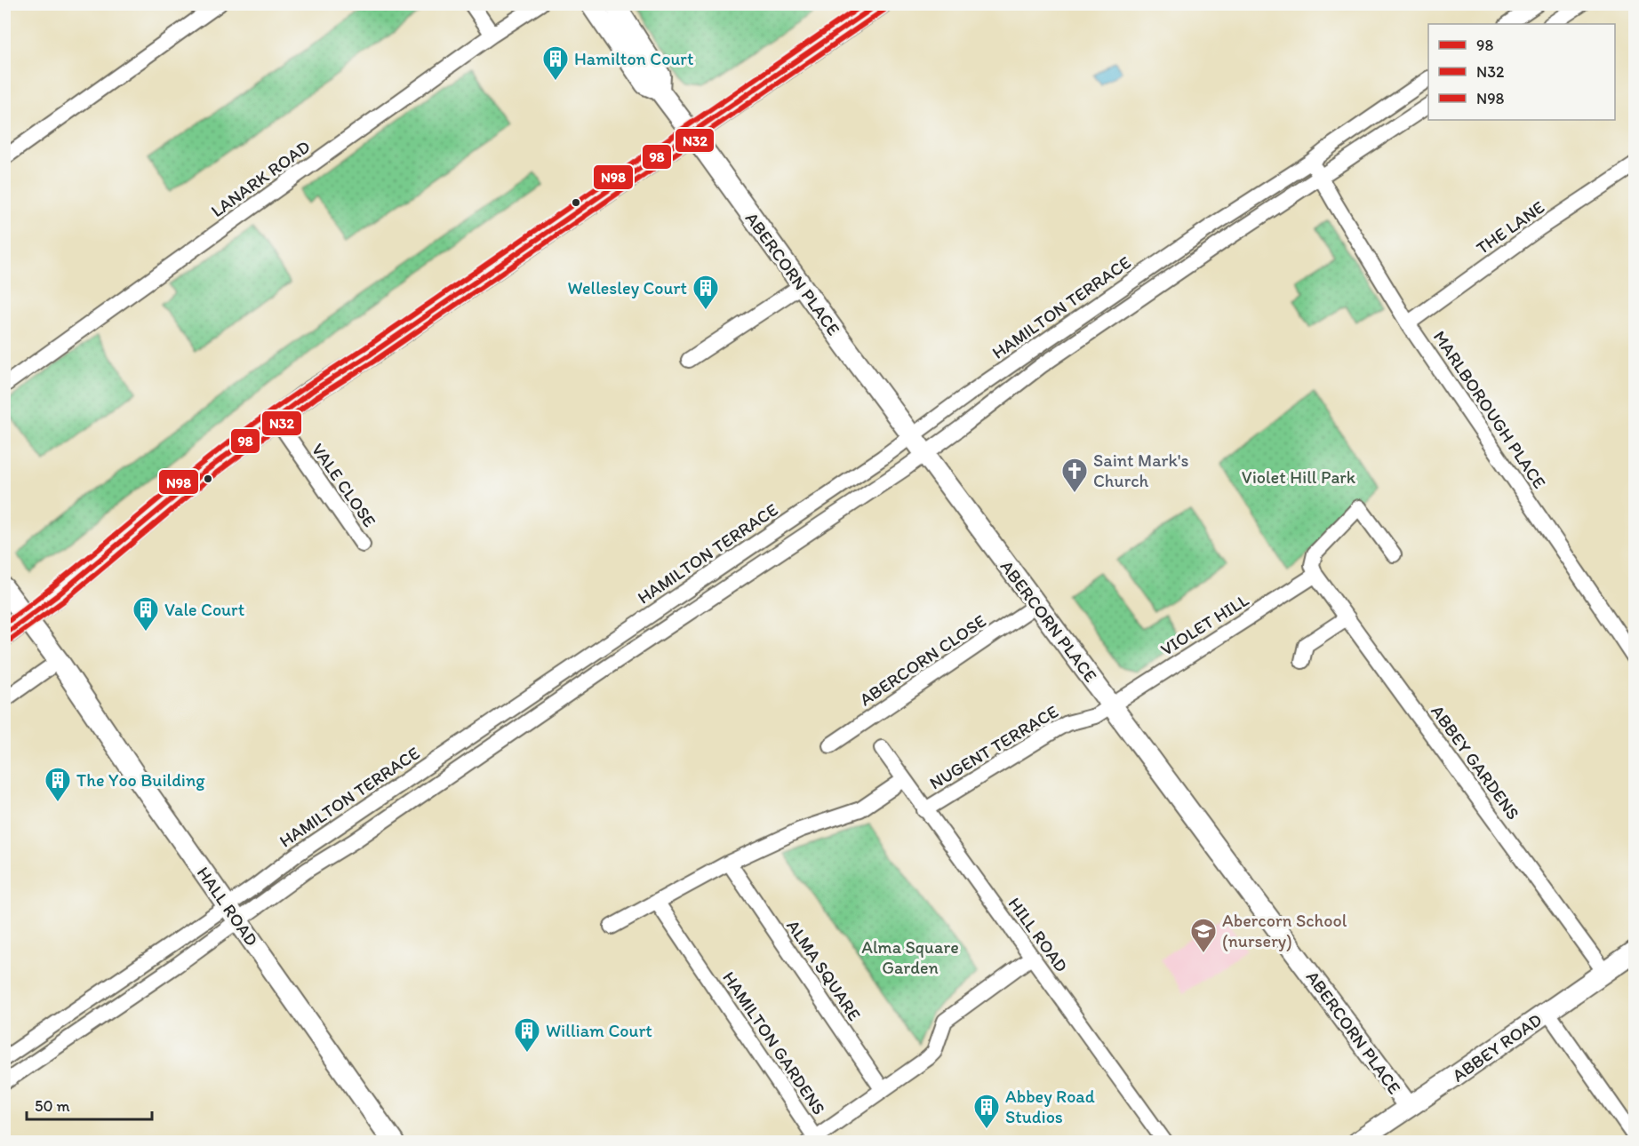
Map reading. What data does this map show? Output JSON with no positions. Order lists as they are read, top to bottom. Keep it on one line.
{"streets":{"street":["LANARK ROAD","THE LANE","ABERCORN PLACE","HAMILTON TERRACE","MARLBOROUGH PLACE","VALE CLOSE","VIOLET HILL","ABERCORN CLOSE","NUGENT TERRACE","ABBEY GARDENS","HALL ROAD","HILL ROAD","ALMA SQUARE","HAMILTON GARDENS","ABBEY ROAD"]},"crossings":[["THE LANE","MARLBOROUGH PLACE"],["ABERCORN PLACE","HAMILTON TERRACE"],["ABERCORN PLACE","VIOLET HILL"],["ABERCORN PLACE","ABERCORN CLOSE"],["ABERCORN PLACE","NUGENT TERRACE"],["ABERCORN PLACE","ABBEY ROAD"],["HAMILTON TERRACE","MARLBOROUGH PLACE"],["HAMILTON TERRACE","HALL ROAD"],["VIOLET HILL","NUGENT TERRACE"],["VIOLET HILL","ABBEY GARDENS"],["NUGENT TERRACE","HILL ROAD"],["ABBEY GARDENS","ABBEY ROAD"],["ALMA SQUARE","HAMILTON GARDENS"]],"parks":["Violet Hill Park","Alma Square Garden"],"places":{"building":["Hamilton Court","Wellesley Court","Vale Court","The Yoo Building","William Court","Abbey Road Studios"],"church":["Saint Mark's Church"],"school or university":["Abercorn School (nursery)"]},"lines":["transit line 98","transit line N98","transit line N32"],"legend":["98","N32","N98"],"scale_bar":"50 m"}
